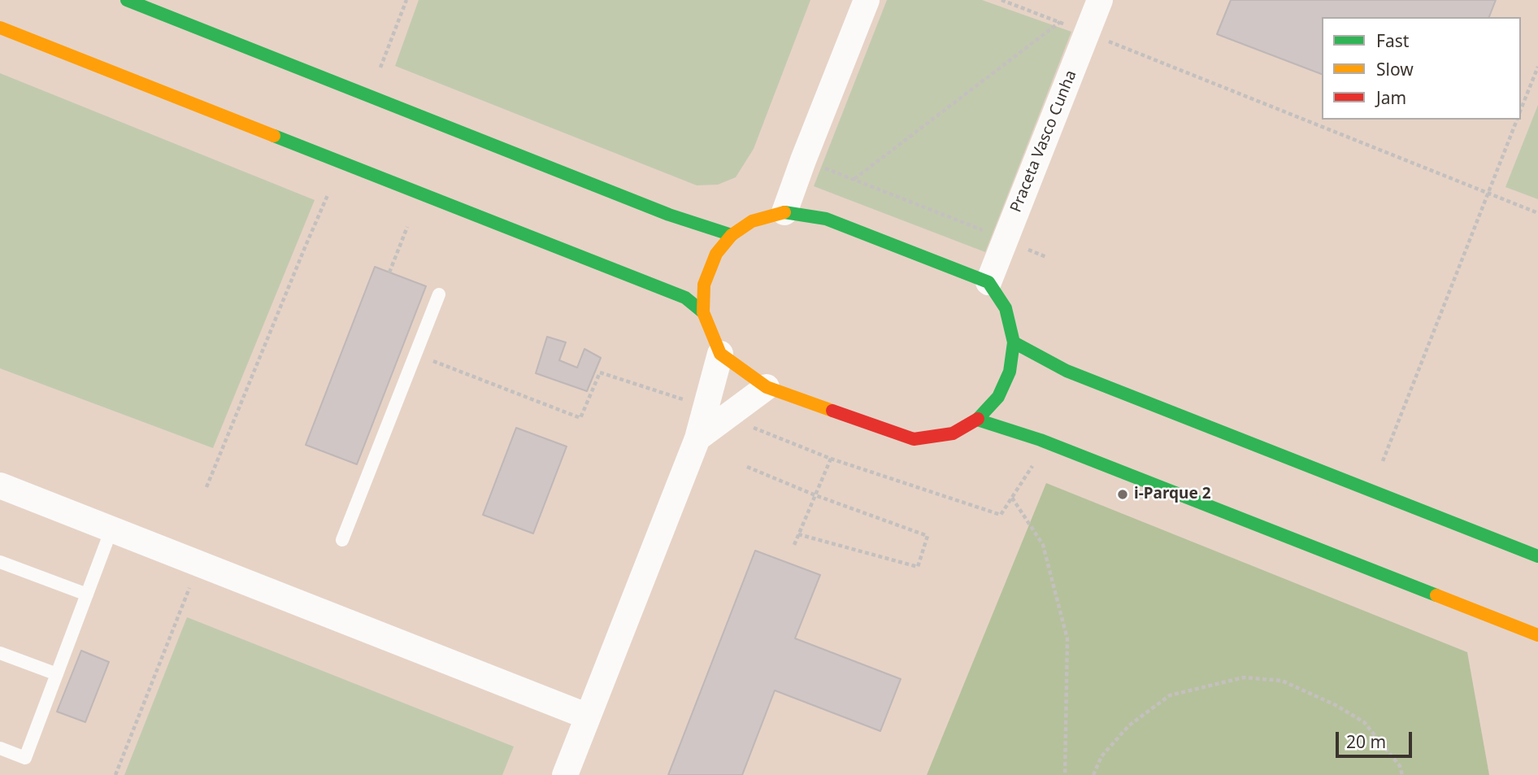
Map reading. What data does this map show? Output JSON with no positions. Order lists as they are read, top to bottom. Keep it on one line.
{"streets":{"street":["Praceta Vasco Cunha"]},"places":["i-Parque 2"],"legend":["Fast","Slow","Jam"],"scale_bar":"20 m"}
